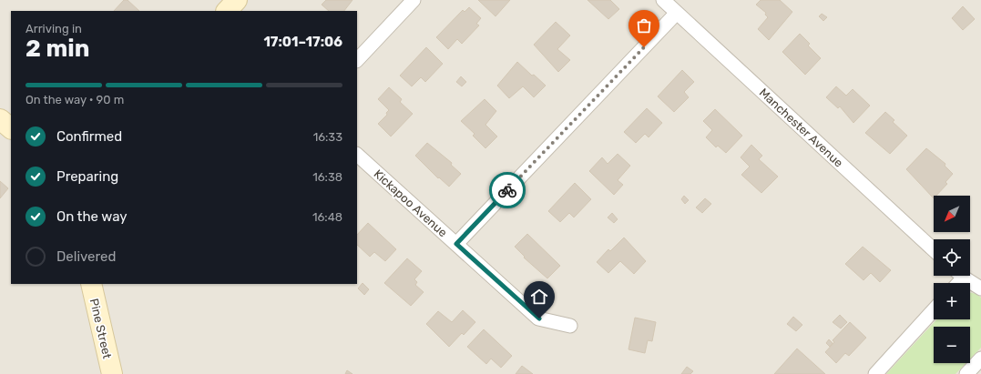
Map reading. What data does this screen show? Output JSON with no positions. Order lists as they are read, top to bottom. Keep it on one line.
{"streets":{"street":["Manchester Avenue","Kickapoo Avenue","Pine Street"]},"north":"bottom left","page":{"heading":["2 min","Arriving in","17:01–17:06"],"bar":"On the way · 90 m","list":[["Confirmed","16:33"],["Preparing","16:38"],["On the way","16:48"],"Delivered"],"map_buttons":["+","−"]}}
